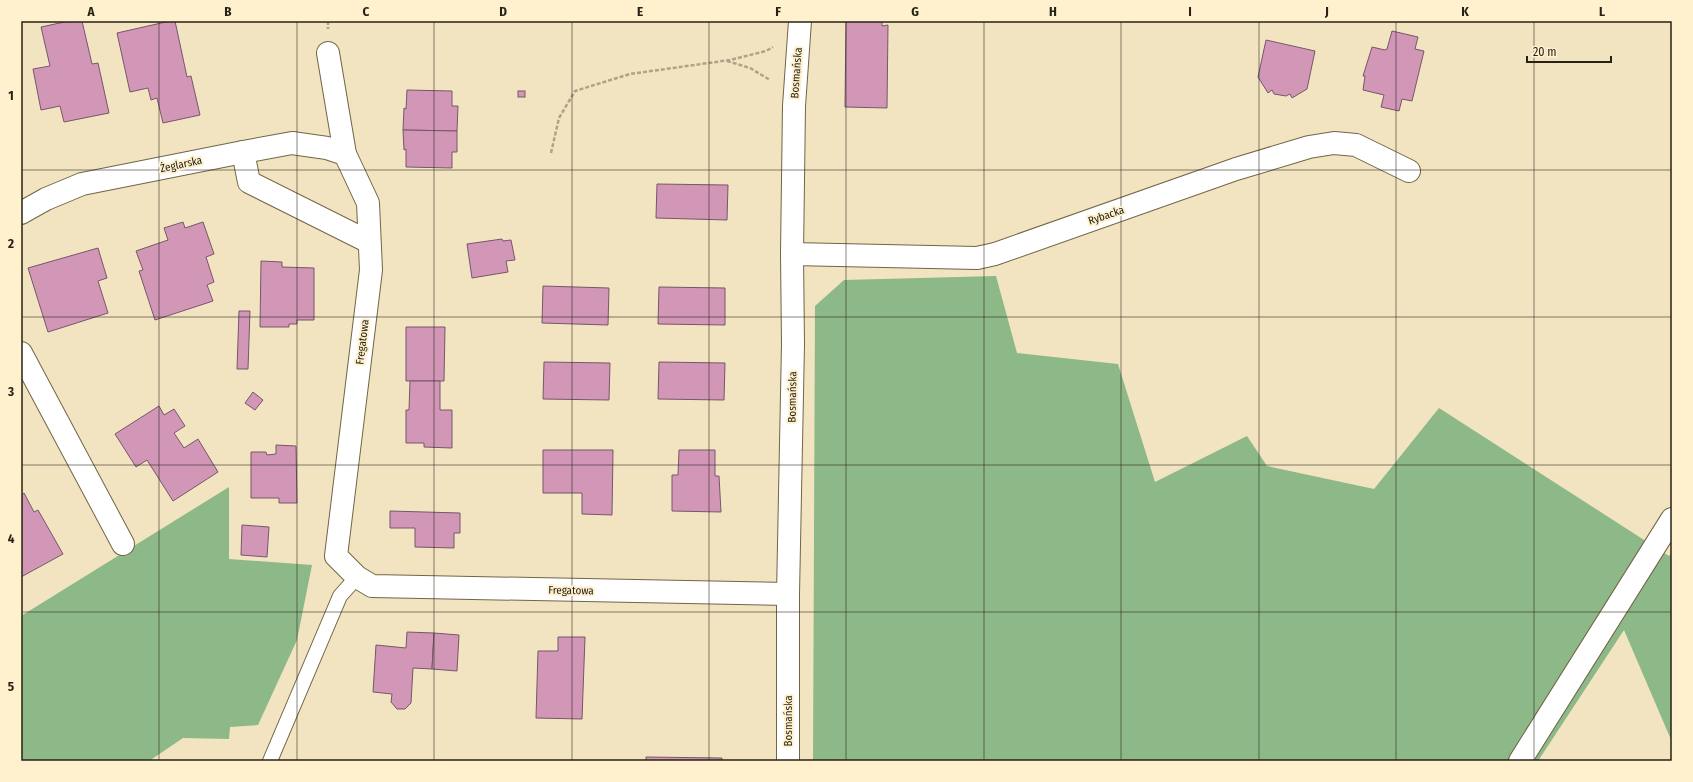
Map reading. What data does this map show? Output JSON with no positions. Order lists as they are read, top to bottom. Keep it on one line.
{"streets":{"street":["Bosmańska","Żeglarska","Rybacka","Fregatowa"]},"crossings":[["Bosmańska","Rybacka"],["Bosmańska","Fregatowa"],["Żeglarska","Fregatowa"]],"scale_bar":"20 m","grid":{"columns":["A","B","C","D","E","F","G","H","I","J","K","L"],"rows":["1","2","3","4","5"]}}
